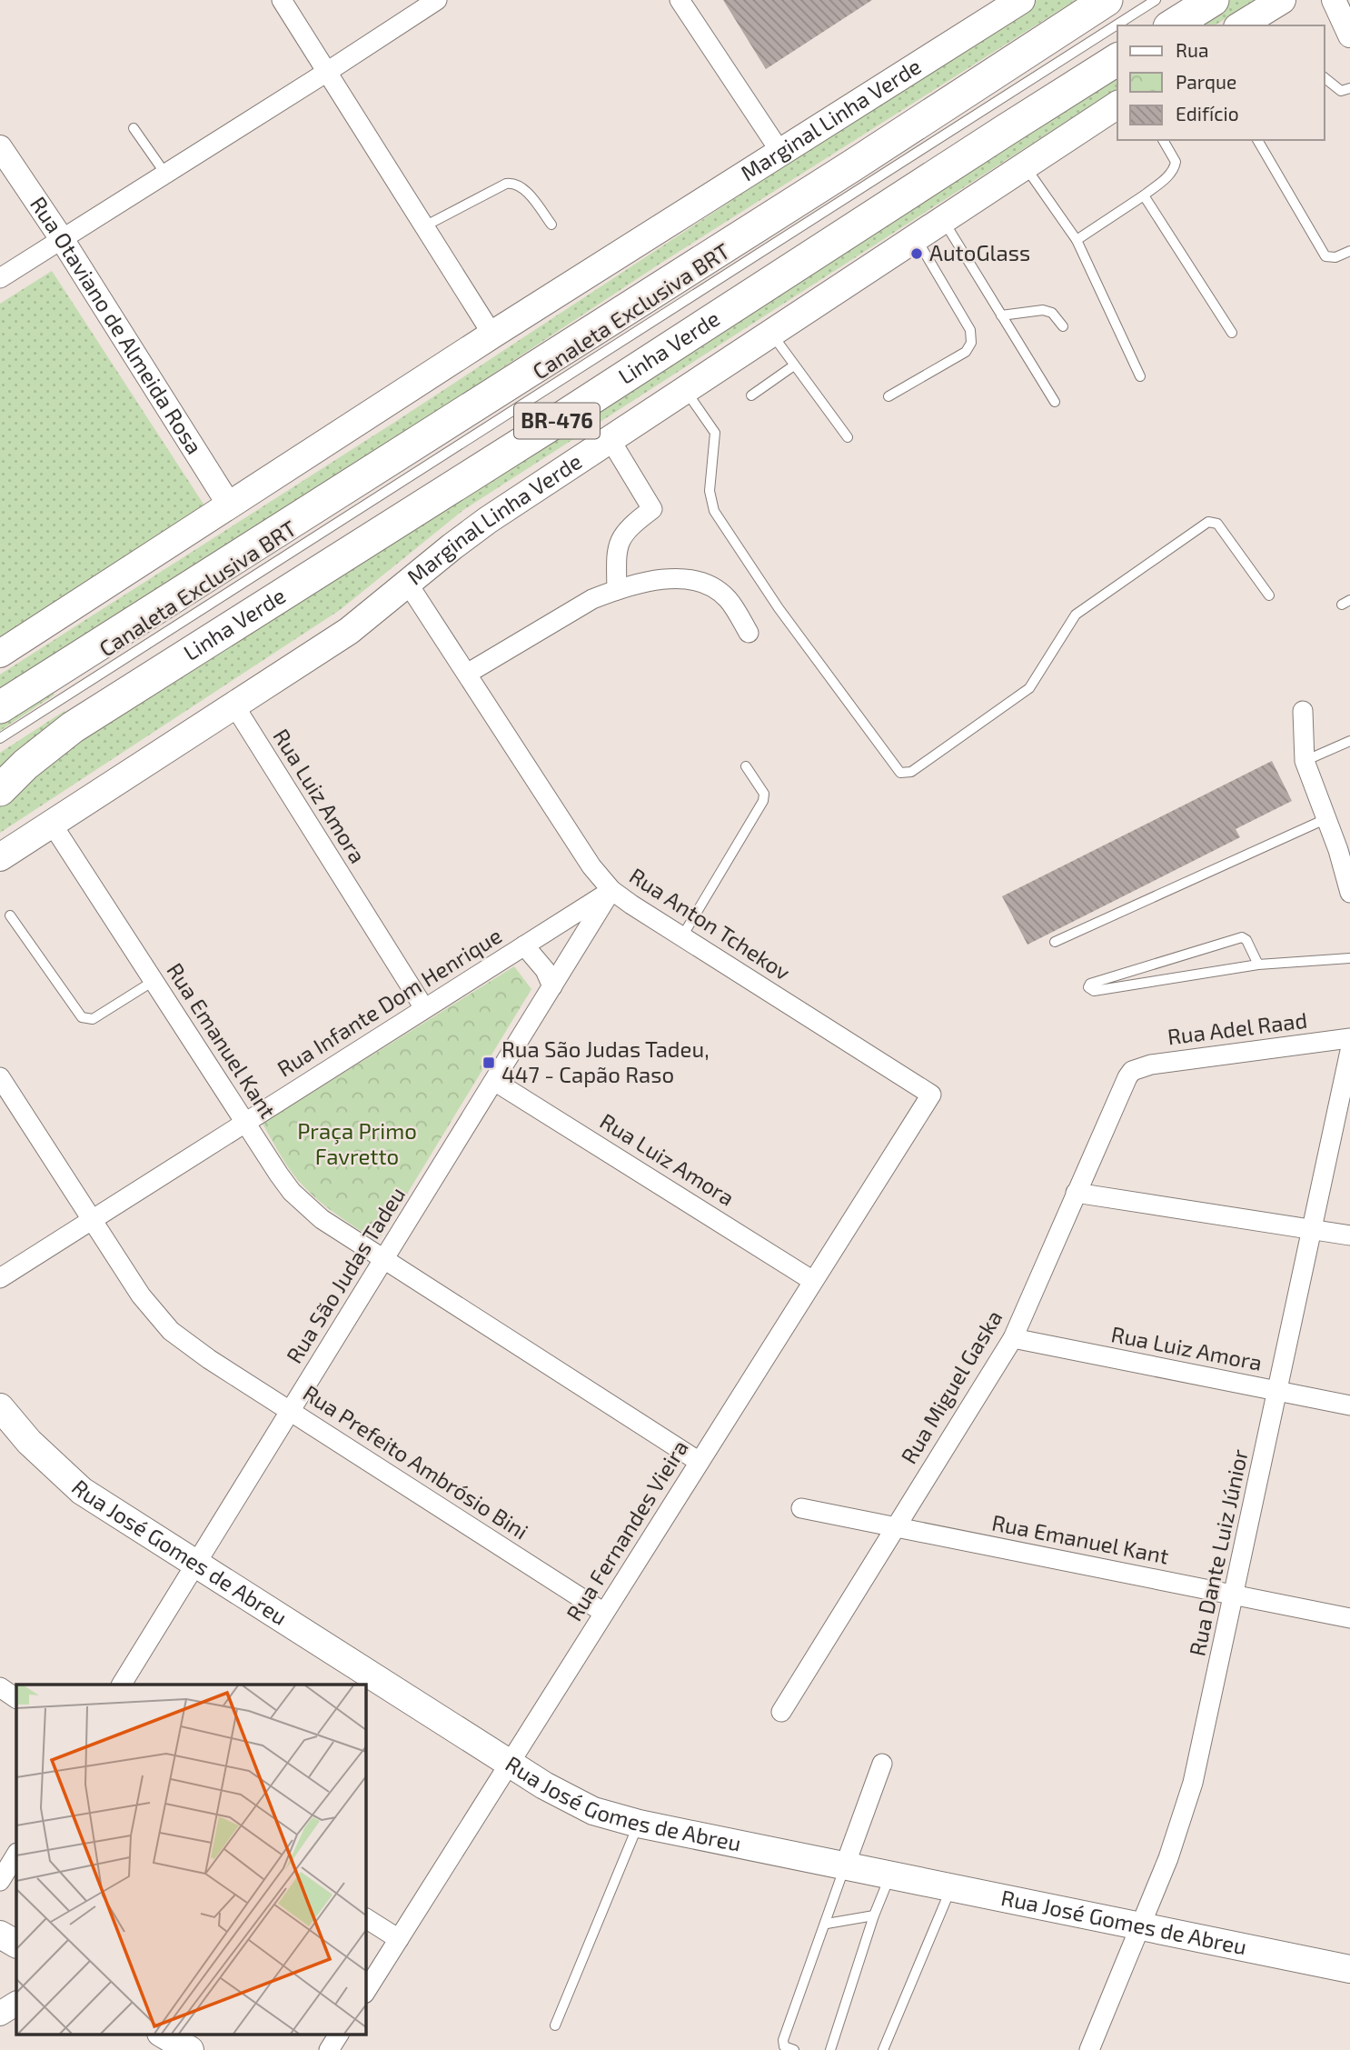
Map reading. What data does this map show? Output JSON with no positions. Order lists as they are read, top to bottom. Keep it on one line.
{"streets":{"highway":["Linha Verde","BR-476"],"main road":["Marginal Linha Verde","Rua José Gomes de Abreu"],"street":["Rua Otaviano de Almeida Rosa","Rua Luiz Amora","Rua Anton Tchekov","Rua Infante Dom Henrique","Rua Adel Raad","Rua Emanuel Kant","Rua São Judas Tadeu","Rua Miguel Gaska","Rua Prefeito Ambrósio Bini","Rua Fernandes Vieira","Rua Dante Luiz Júnior"],"lane":["Canaleta Exclusiva BRT"]},"crossings":[["Marginal Linha Verde","Rua Otaviano de Almeida Rosa"],["Marginal Linha Verde","Rua Luiz Amora"],["Marginal Linha Verde","Rua Anton Tchekov"],["Marginal Linha Verde","Rua Emanuel Kant"],["Rua Luiz Amora","Rua Infante Dom Henrique"],["Rua Luiz Amora","Rua São Judas Tadeu"],["Rua Luiz Amora","Rua Miguel Gaska"],["Rua Luiz Amora","Rua Fernandes Vieira"],["Rua Luiz Amora","Rua Dante Luiz Júnior"],["Rua Anton Tchekov","Rua Infante Dom Henrique"],["Rua Anton Tchekov","Rua São Judas Tadeu"],["Rua Anton Tchekov","Rua Fernandes Vieira"],["Rua Infante Dom Henrique","Rua Emanuel Kant"],["Rua Infante Dom Henrique","Rua São Judas Tadeu"],["Rua Infante Dom Henrique","Rua Prefeito Ambrósio Bini"],["Rua Adel Raad","Rua Miguel Gaska"],["Rua Emanuel Kant","Rua São Judas Tadeu"],["Rua Emanuel Kant","Rua Miguel Gaska"],["Rua Emanuel Kant","Rua Fernandes Vieira"],["Rua Emanuel Kant","Rua Dante Luiz Júnior"],["Rua São Judas Tadeu","Rua Prefeito Ambrósio Bini"],["Rua São Judas Tadeu","Rua José Gomes de Abreu"],["Rua Prefeito Ambrósio Bini","Rua Fernandes Vieira"],["Rua Fernandes Vieira","Rua José Gomes de Abreu"],["Rua José Gomes de Abreu","Rua Dante Luiz Júnior"]],"parks":["Praça Primo Favretto"],"places":{"other":["AutoGlass"],"transit":["Rua São Judas Tadeu, 447 - Capão Raso"]},"legend":["Rua","Parque","Edifício"]}
